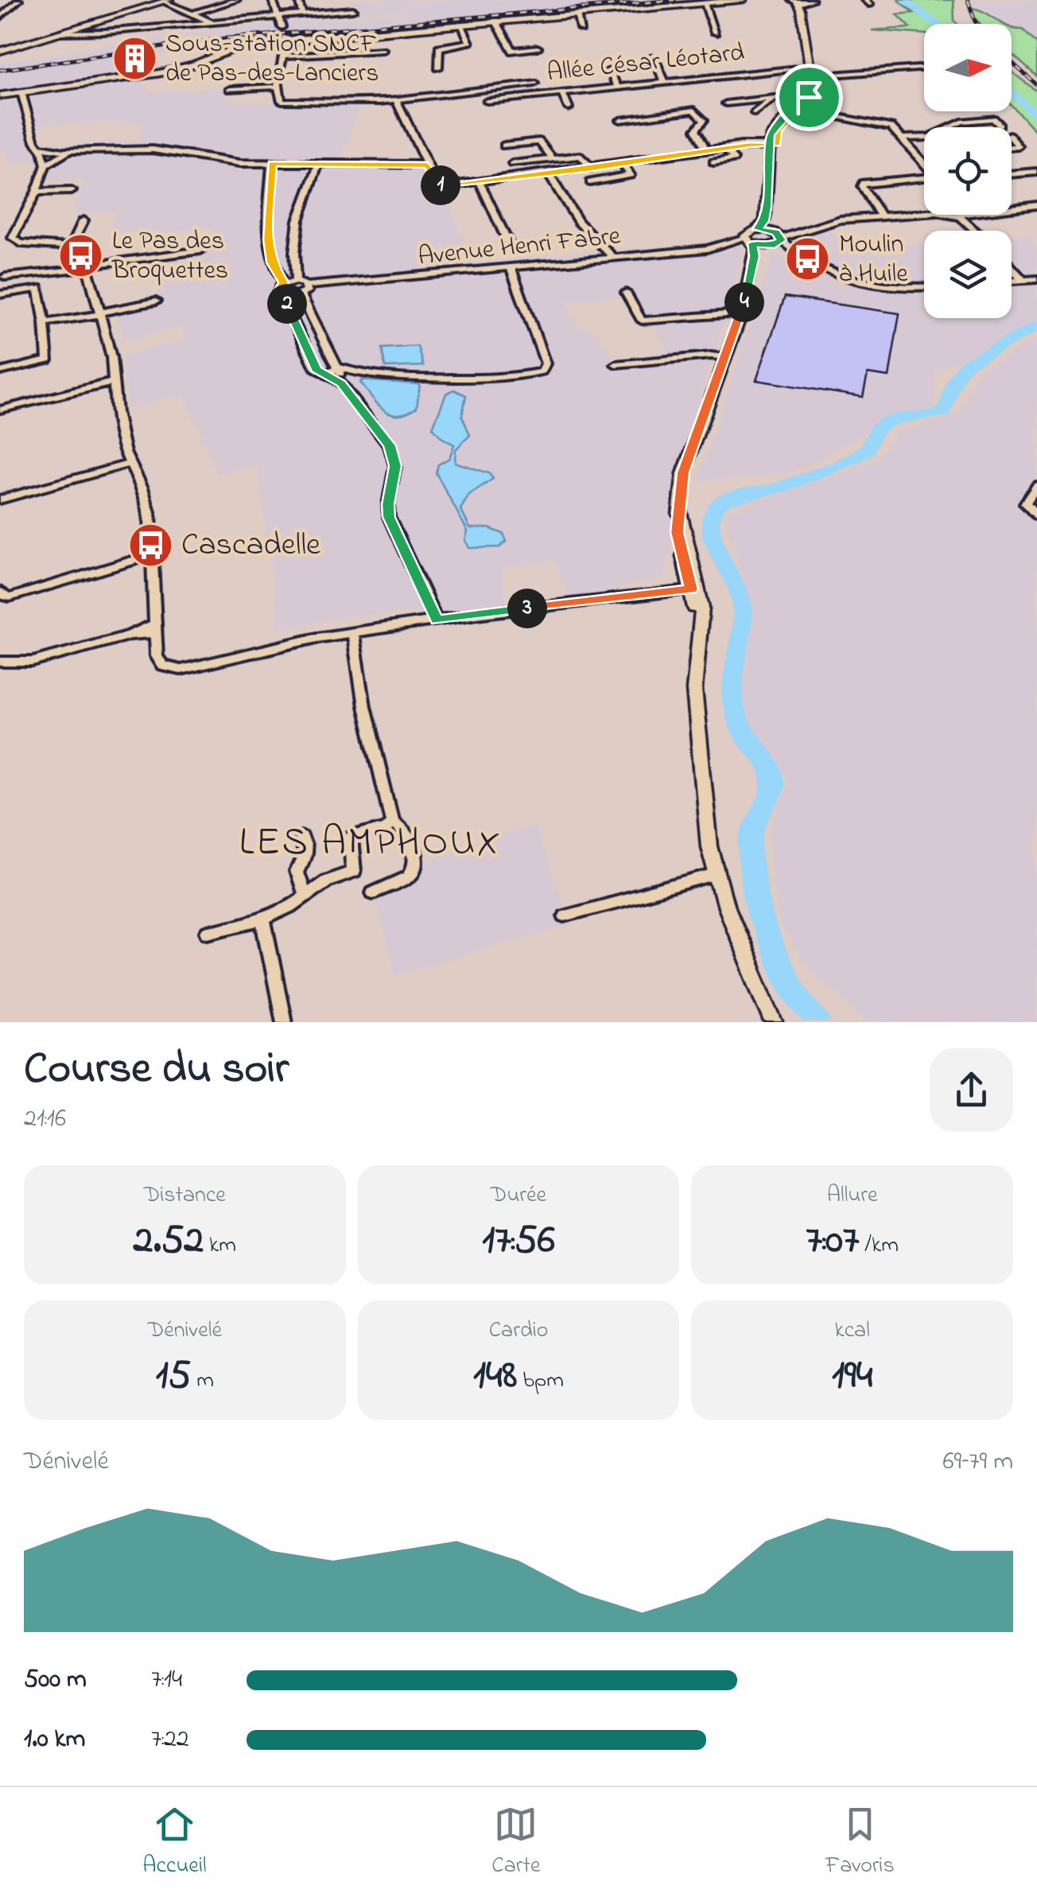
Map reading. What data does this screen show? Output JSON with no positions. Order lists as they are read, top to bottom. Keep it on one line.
{"streets":{"street":["Allée César Léotard","Avenue Henri Fabre"]},"districts":["LES AMPHOUX"],"places":{"building":["Sous-station SNCF de Pas-des-Lanciers"],"bus stop":["Le Pas des Broquettes","Moulin à Huile","Cascadelle"]},"north":"right","page":{"pins":["1","4","2","3"],"heading":["Course du soir","21:16"],"stats":[["Distance","2.52 km"],["Durée","17:56"],["Allure","7:07 /km"],["Dénivelé","15 m"],["Cardio","148 bpm"],["kcal","194"]],"chart":["Dénivelé","69–79 m"],"list":[{"name":"500 m","note":"7:14"},{"name":"1.0 km","note":"7:22"}],"tabs":["Accueil","Carte","Favoris"]}}
